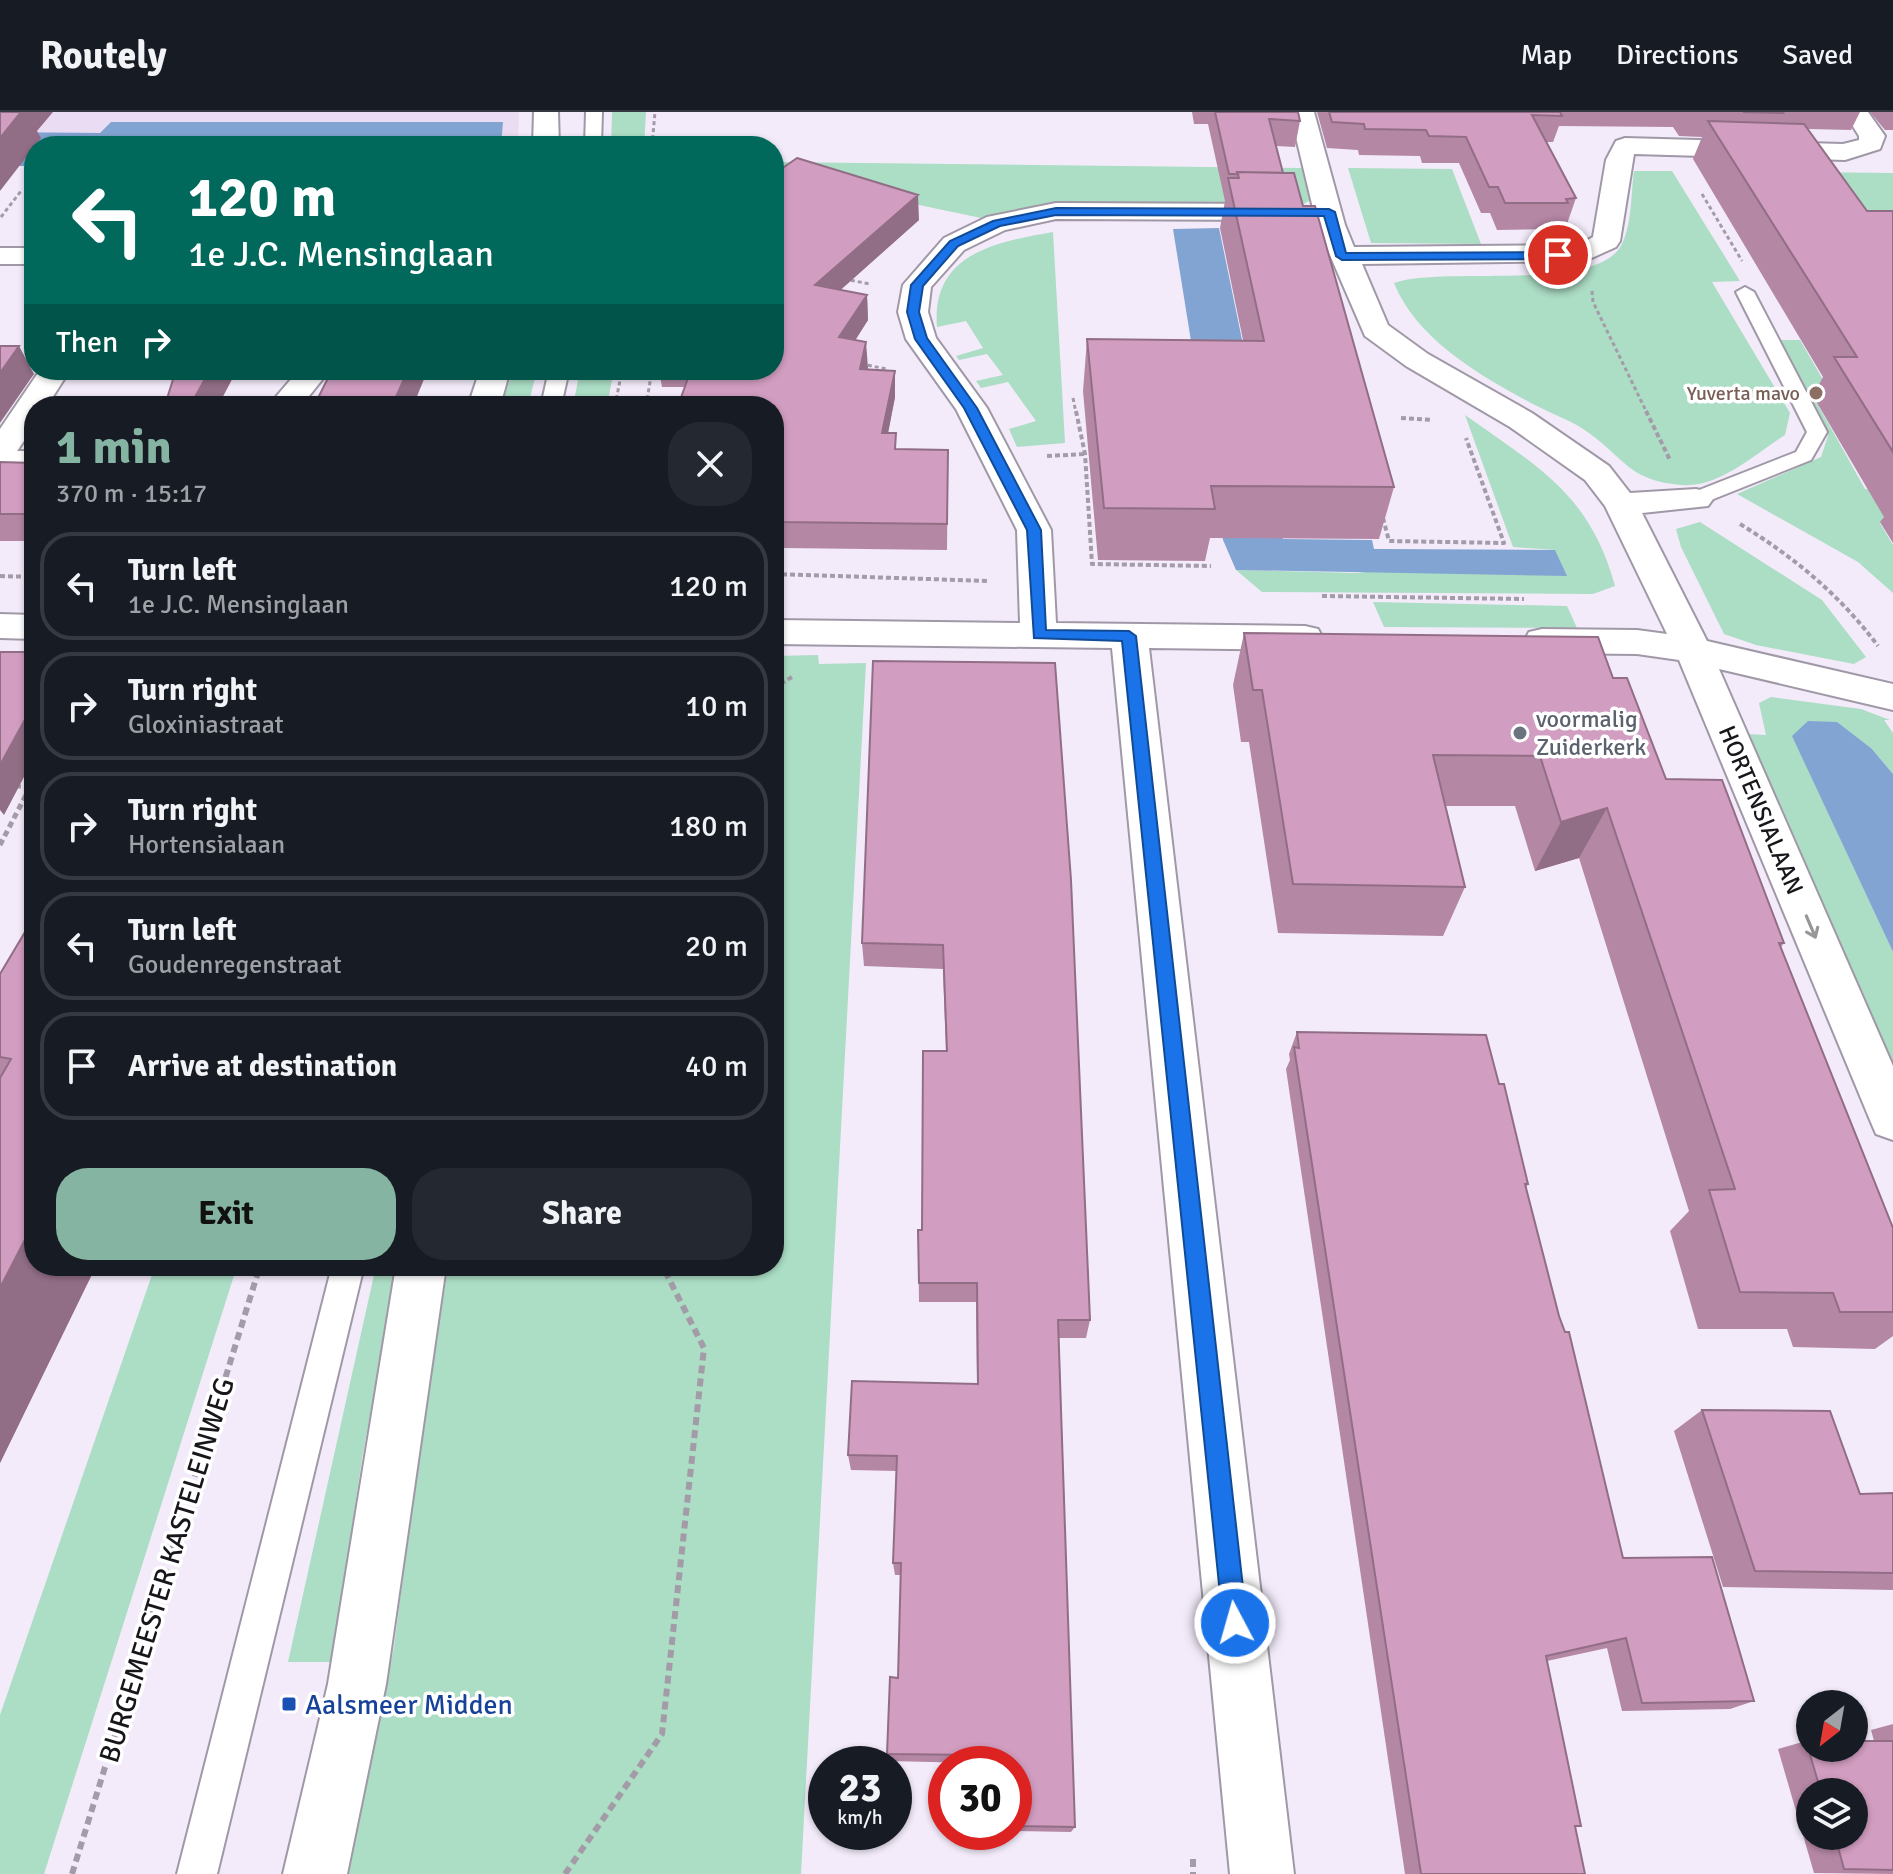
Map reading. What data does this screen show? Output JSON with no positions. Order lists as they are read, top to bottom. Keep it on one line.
{"streets":{"street":["HORTENSIALAAN"],"path":["BURGEMEESTER KASTELEINWEG"]},"one_way":["HORTENSIALAAN"],"places":{"other":["Yuverta mavo","voormalig Zuiderkerk"],"transit":["Aalsmeer Midden"]},"north":"bottom left","page":{"header":"Routely","nav":["Map","Directions","Saved"],"turn":["120 m","1e J.C. Mensinglaan"],"then":"Then","heading":["1 min","370 m · 15:17"],"list":[{"name":"Turn left","note":"1e J.C. Mensinglaan","value":"120 m"},{"name":"Turn right","note":"Gloxiniastraat","value":"10 m"},{"name":"Turn right","note":"Hortensialaan","value":"180 m"},{"name":"Turn left","note":"Goudenregenstraat","value":"20 m"},{"name":"Arrive at destination","value":"40 m"}],"buttons":["Exit","Share"],"speed":"23 km/h","limit":"30"}}
